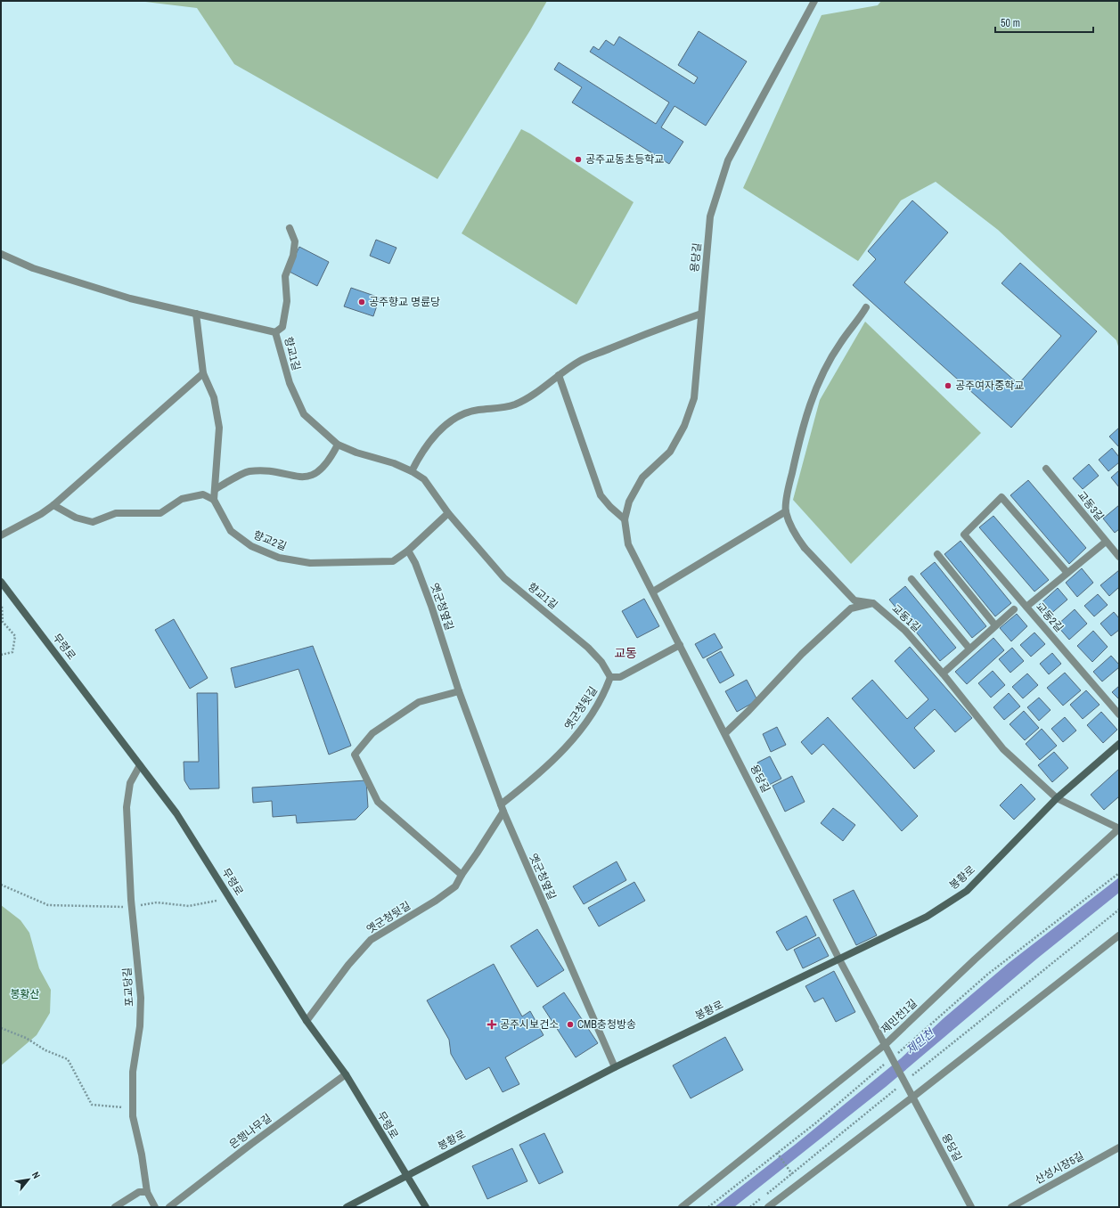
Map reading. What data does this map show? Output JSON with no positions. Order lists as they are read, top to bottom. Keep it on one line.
{"streets":{"main road":["무령로","봉황로"],"street":["용당길","향교1길","교동3길","향교2길","옛군청옆길","교동2길","교동1길","옛군청뒷길","포교당길","제민천1길","은행나무길","산성시장5길"]},"crossings":[["용당길","봉황로"],["용당길","제민천1길"],["향교1길","향교2길"],["향교1길","옛군청뒷길"],["향교2길","옛군청옆길"],["옛군청옆길","옛군청뒷길"],["옛군청옆길","봉황로"],["교동1길","봉황로"],["무령로","옛군청뒷길"],["무령로","봉황로"],["무령로","포교당길"],["무령로","은행나무길"]],"districts":["교동"],"water":["제민천"],"parks":["봉황산"],"places":{"other":["공주교동초등학교","공주향교 명륜당","공주여자중학교","CMB충청방송"],"health":["공주시보건소"]},"scale_bar":"50 m","north":"top right"}
